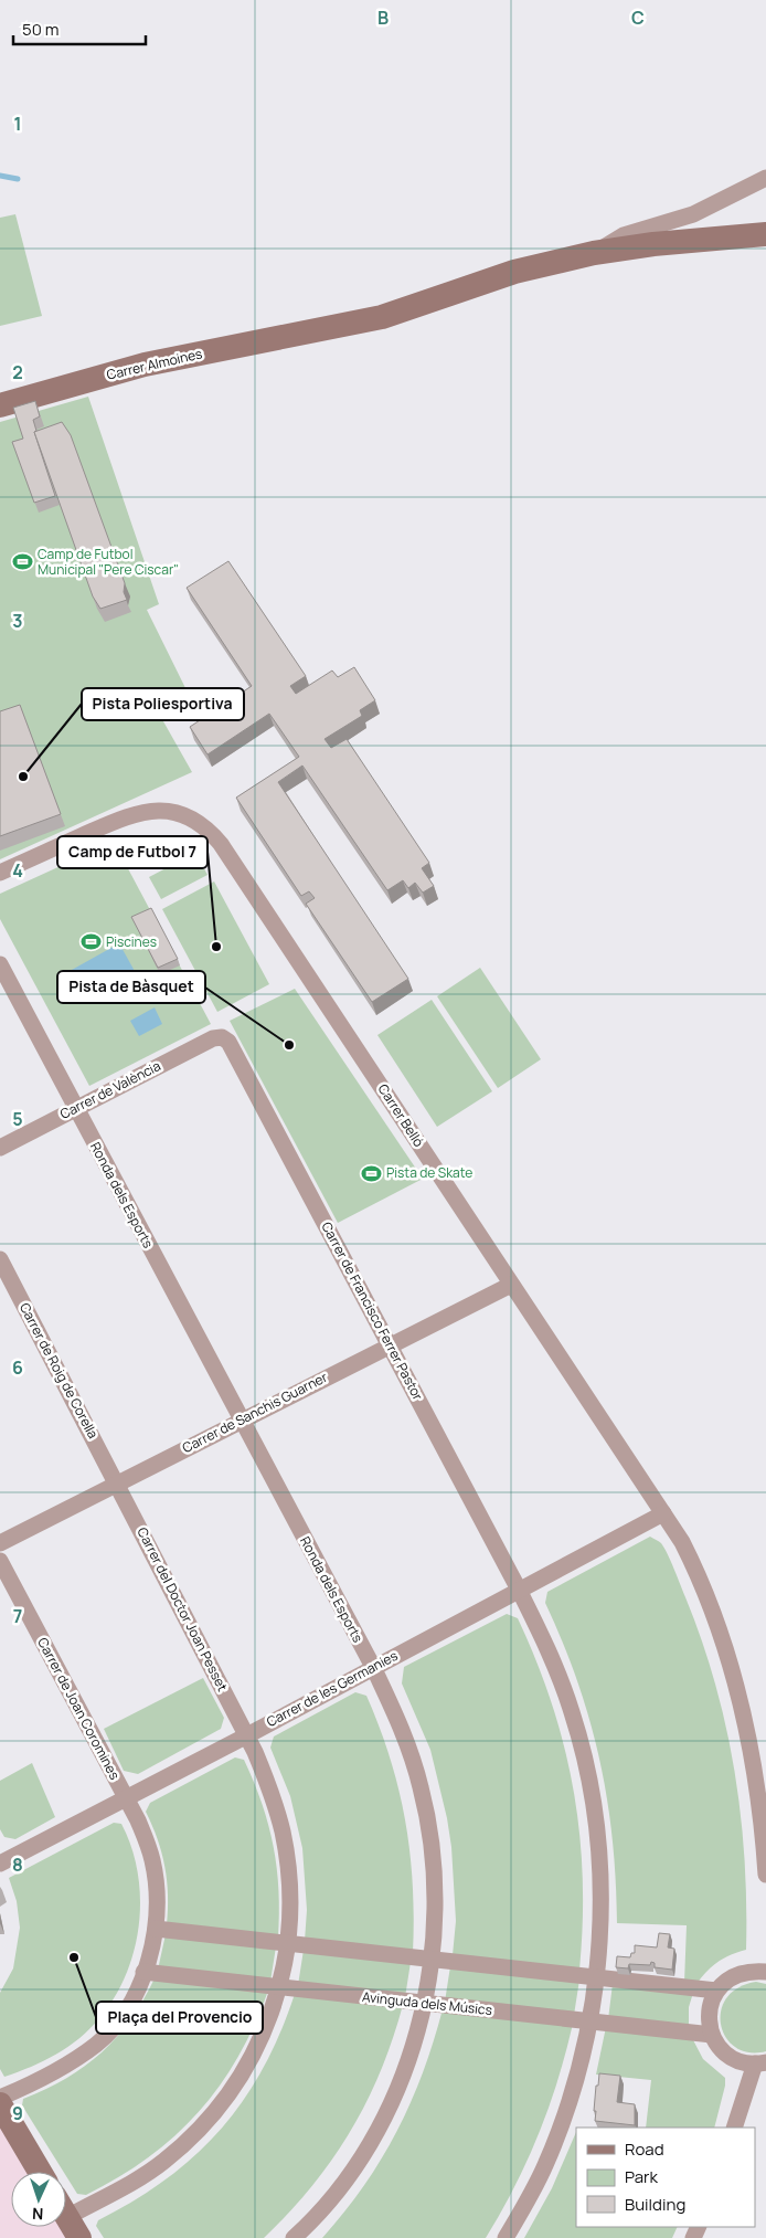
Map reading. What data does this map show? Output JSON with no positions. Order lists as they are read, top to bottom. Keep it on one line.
{"streets":{"street":["Carrer Almoines","Carrer de València","Carrer Belló","Ronda dels Esports","Carrer de Francisco Ferrer Pastor","Carrer de Roig de Corella","Carrer de Sanchis Guarner","Carrer del Doctor Joan Pesset","Carrer de les Germanies","Carrer de Joan Coromines","Avinguda dels Músics"]},"crossings":[["Carrer de València","Ronda dels Esports"],["Carrer de València","Carrer de Francisco Ferrer Pastor"],["Carrer Belló","Carrer de Sanchis Guarner"],["Carrer Belló","Carrer de les Germanies"],["Ronda dels Esports","Carrer de Sanchis Guarner"],["Ronda dels Esports","Carrer de les Germanies"],["Ronda dels Esports","Avinguda dels Músics"],["Carrer de Francisco Ferrer Pastor","Carrer de Sanchis Guarner"],["Carrer de Francisco Ferrer Pastor","Carrer de les Germanies"],["Carrer de Francisco Ferrer Pastor","Avinguda dels Músics"],["Carrer de Roig de Corella","Carrer de Sanchis Guarner"],["Carrer de Roig de Corella","Carrer del Doctor Joan Pesset"],["Carrer de Sanchis Guarner","Carrer del Doctor Joan Pesset"],["Carrer del Doctor Joan Pesset","Carrer de les Germanies"],["Carrer del Doctor Joan Pesset","Avinguda dels Músics"],["Carrer de les Germanies","Carrer de Joan Coromines"],["Carrer de Joan Coromines","Avinguda dels Músics"]],"places":{"sports":["Camp de Futbol Municipal \"Pere Ciscar\"","Piscines","Pista de Skate"],"other":["Pista Poliesportiva","Camp de Futbol 7","Pista de Bàsquet","Plaça del Provencio"]},"legend":["Road","Park","Building"],"scale_bar":"50 m","north":"bottom","grid":{"columns":["B","C"],"rows":["1","2","3","4","5","6","7","8","9"]}}
